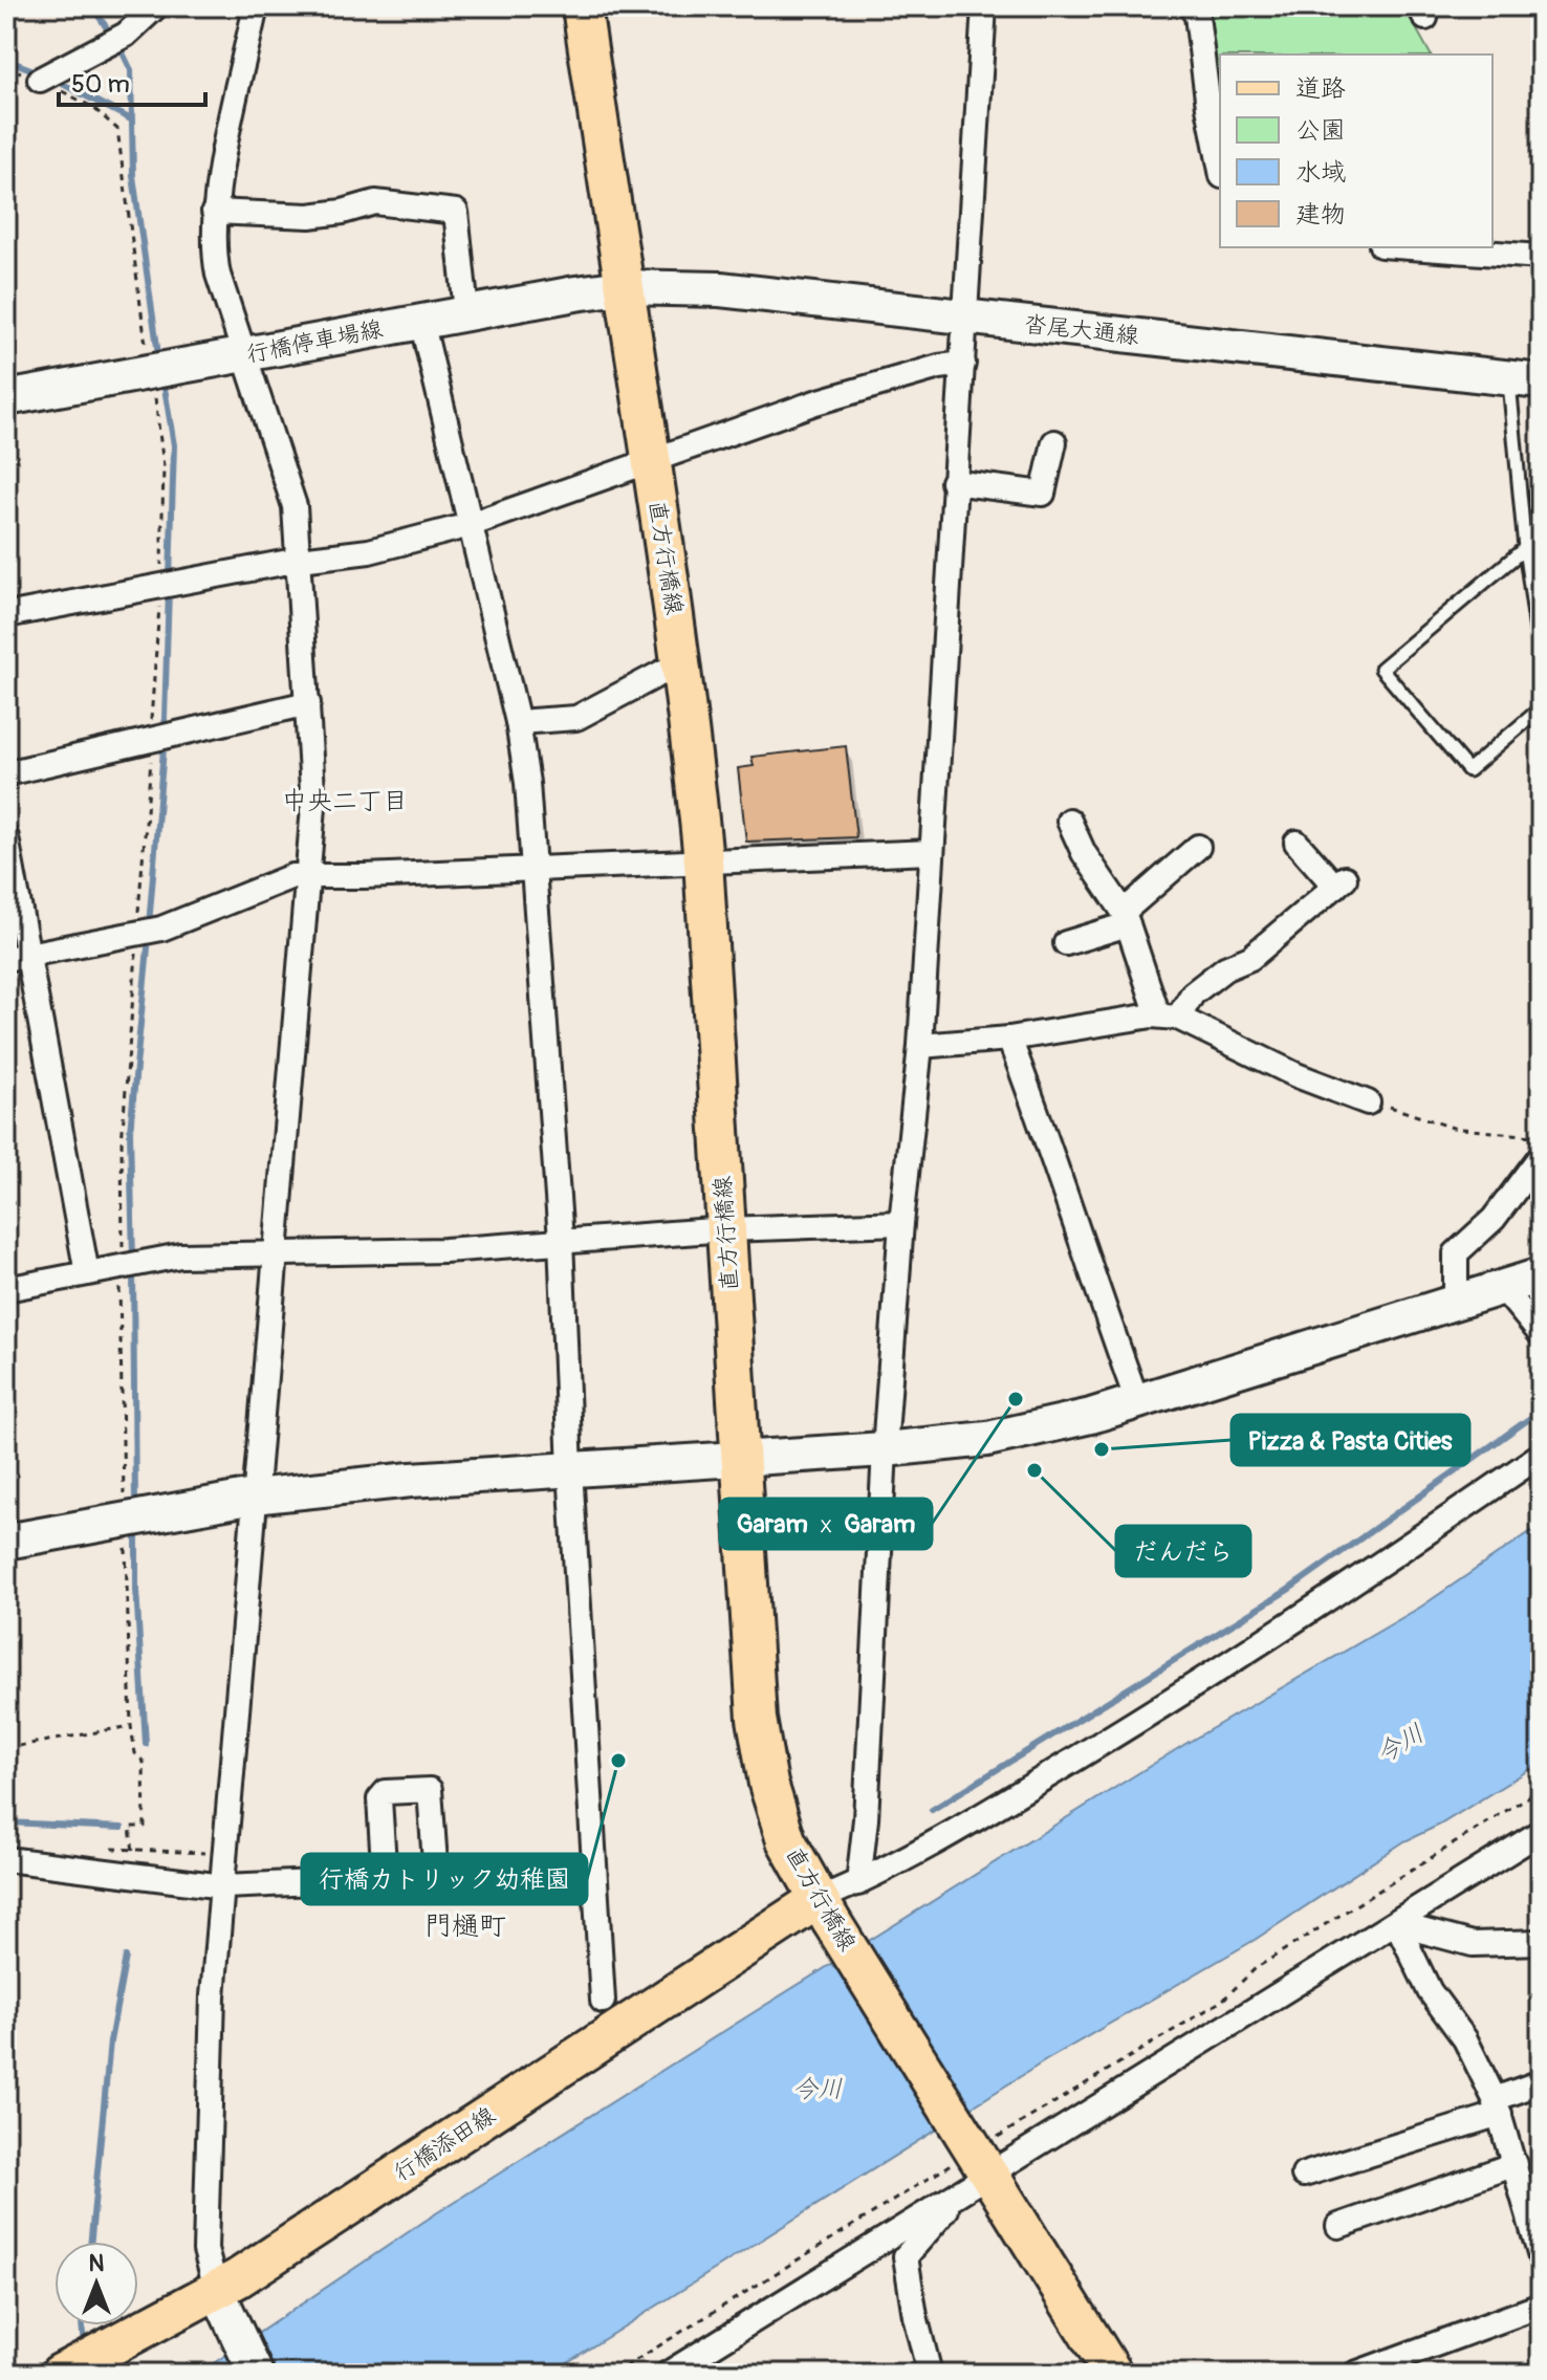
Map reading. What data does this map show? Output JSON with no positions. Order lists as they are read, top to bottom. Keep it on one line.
{"streets":{"main road":["直方行橋線","行橋添田線"],"street":["沓尾大通線","行橋停車場線"]},"crossings":[["沓尾大通線","行橋停車場線"],["沓尾大通線","直方行橋線"],["行橋停車場線","直方行橋線"],["直方行橋線","行橋添田線"]],"districts":["中央二丁目","門樋町"],"water":["今川"],"places":["Garam ｘ Garam","Pizza & Pasta Cities","だんだら","行橋カトリック幼稚園"],"legend":["道路","公園","水域","建物"],"scale_bar":"50 m","north":"top"}
